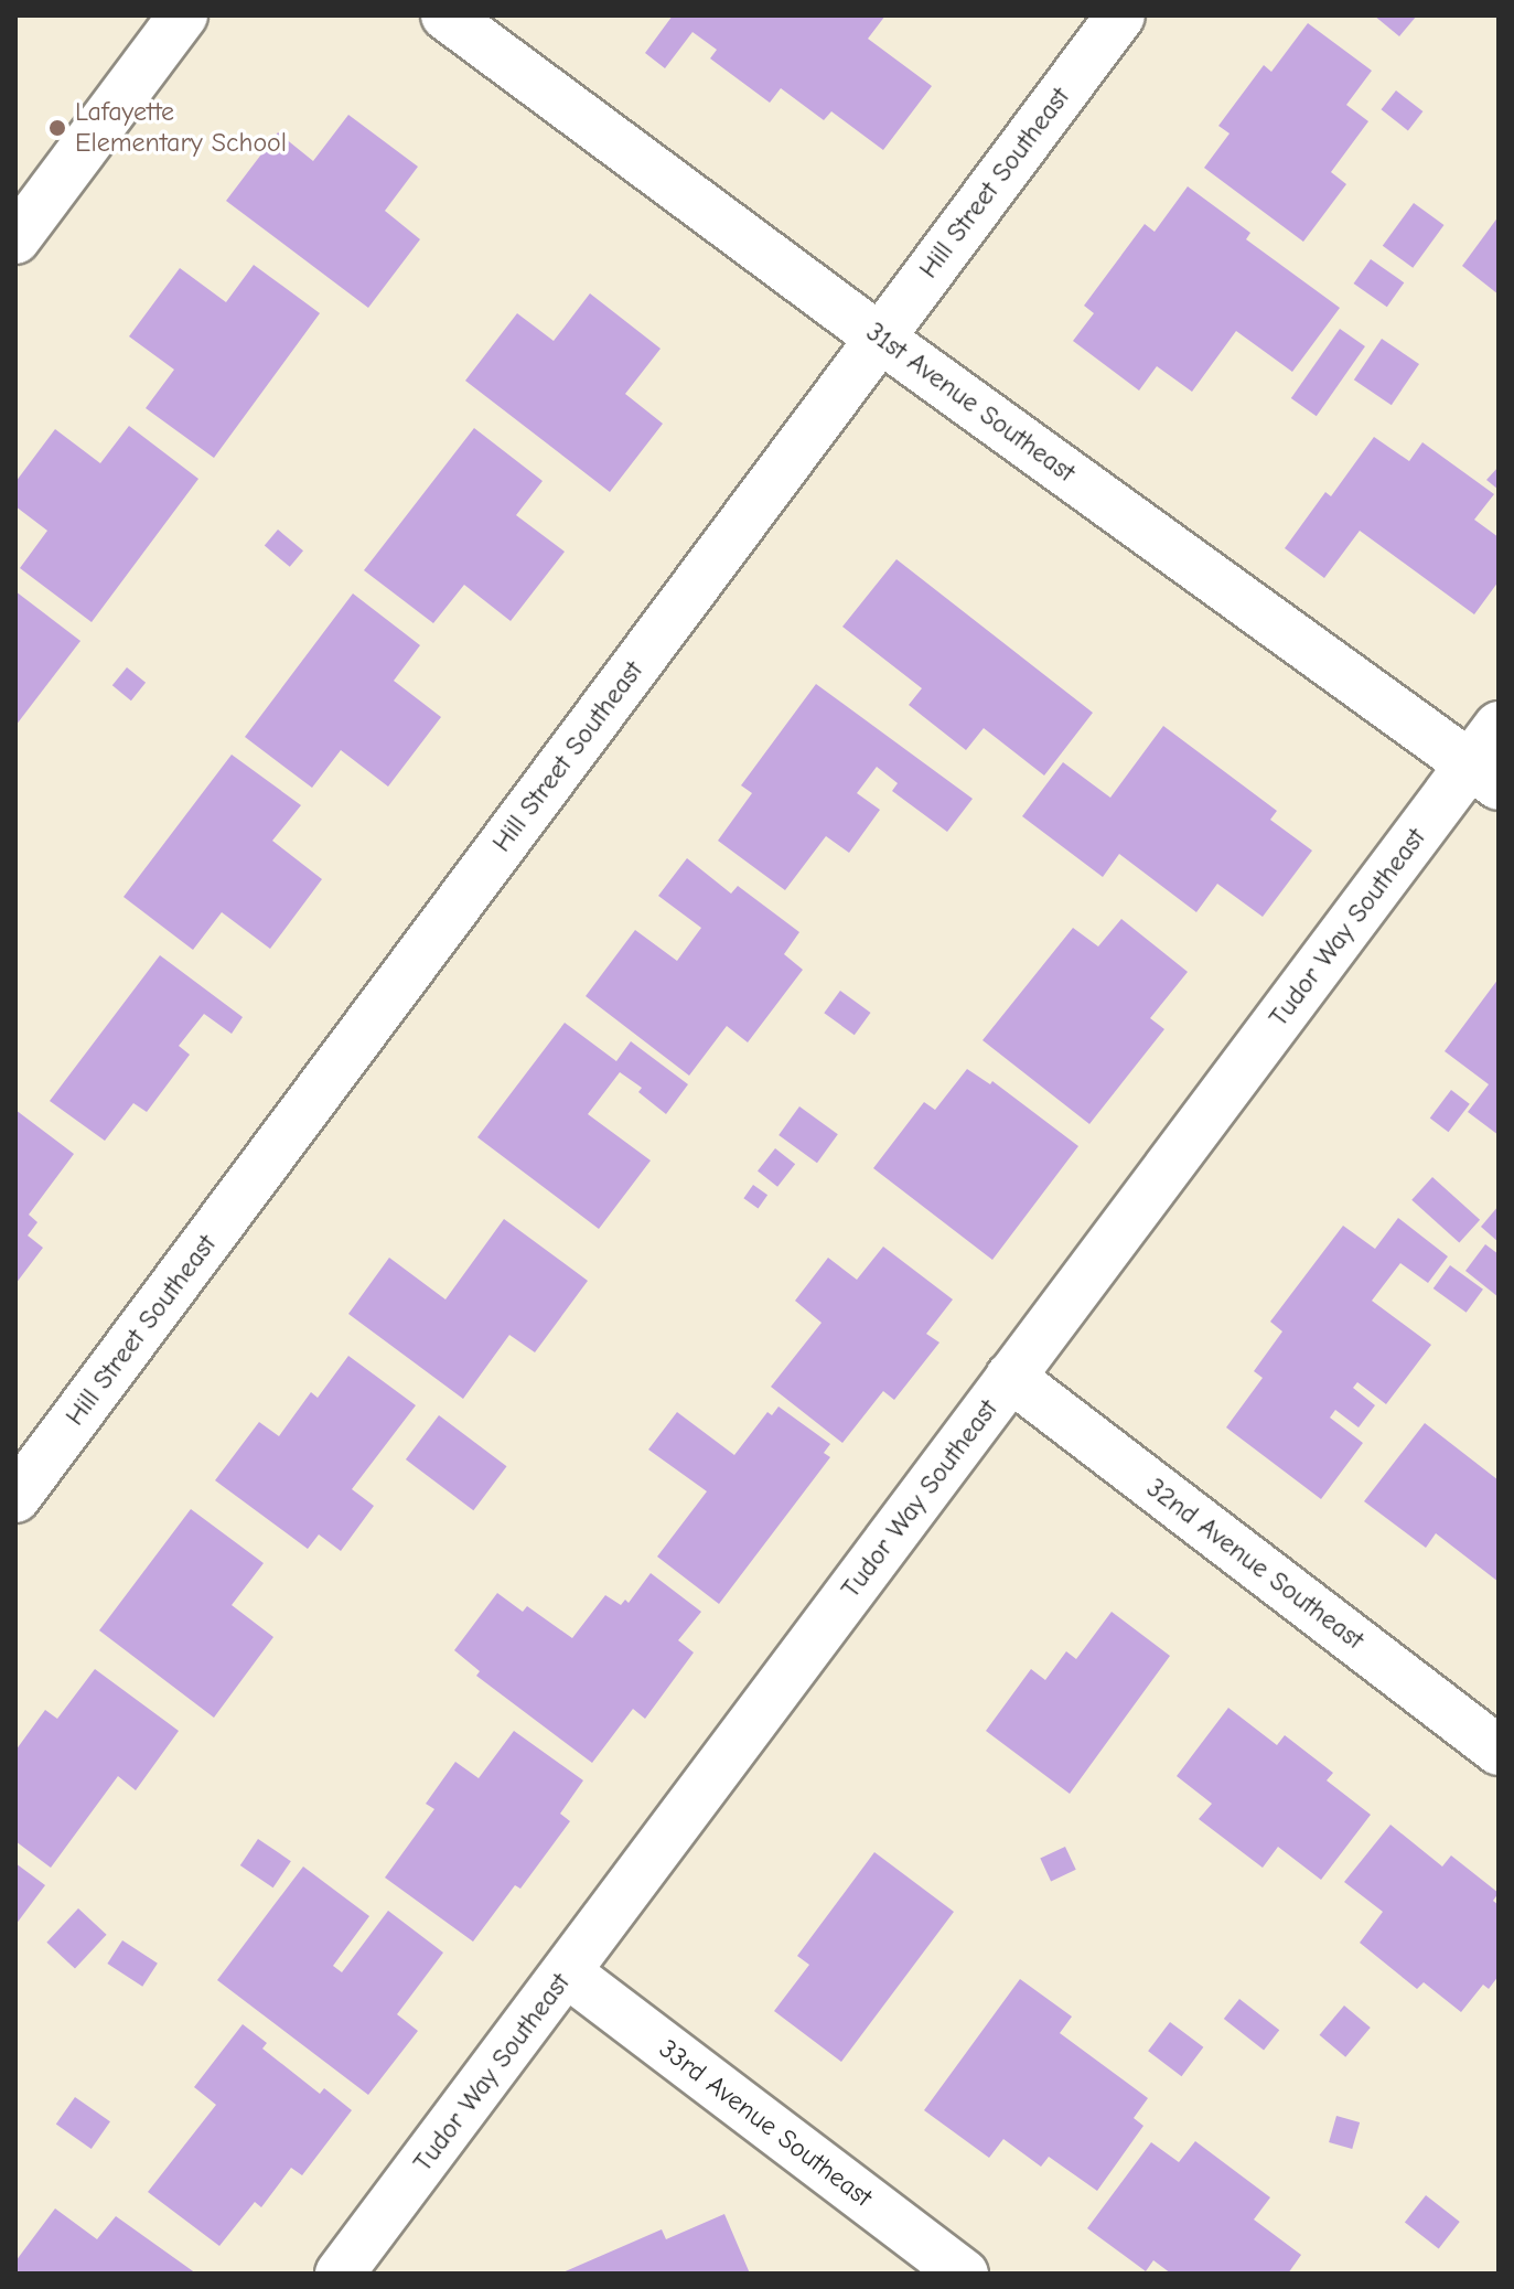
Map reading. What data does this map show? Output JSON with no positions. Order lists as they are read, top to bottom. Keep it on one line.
{"streets":{"street":["Hill Street Southeast","31st Avenue Southeast","Tudor Way Southeast","32nd Avenue Southeast","33rd Avenue Southeast"]},"crossings":[["Hill Street Southeast","31st Avenue Southeast"],["31st Avenue Southeast","Tudor Way Southeast"],["Tudor Way Southeast","32nd Avenue Southeast"],["Tudor Way Southeast","33rd Avenue Southeast"]],"places":["Lafayette Elementary School"]}
